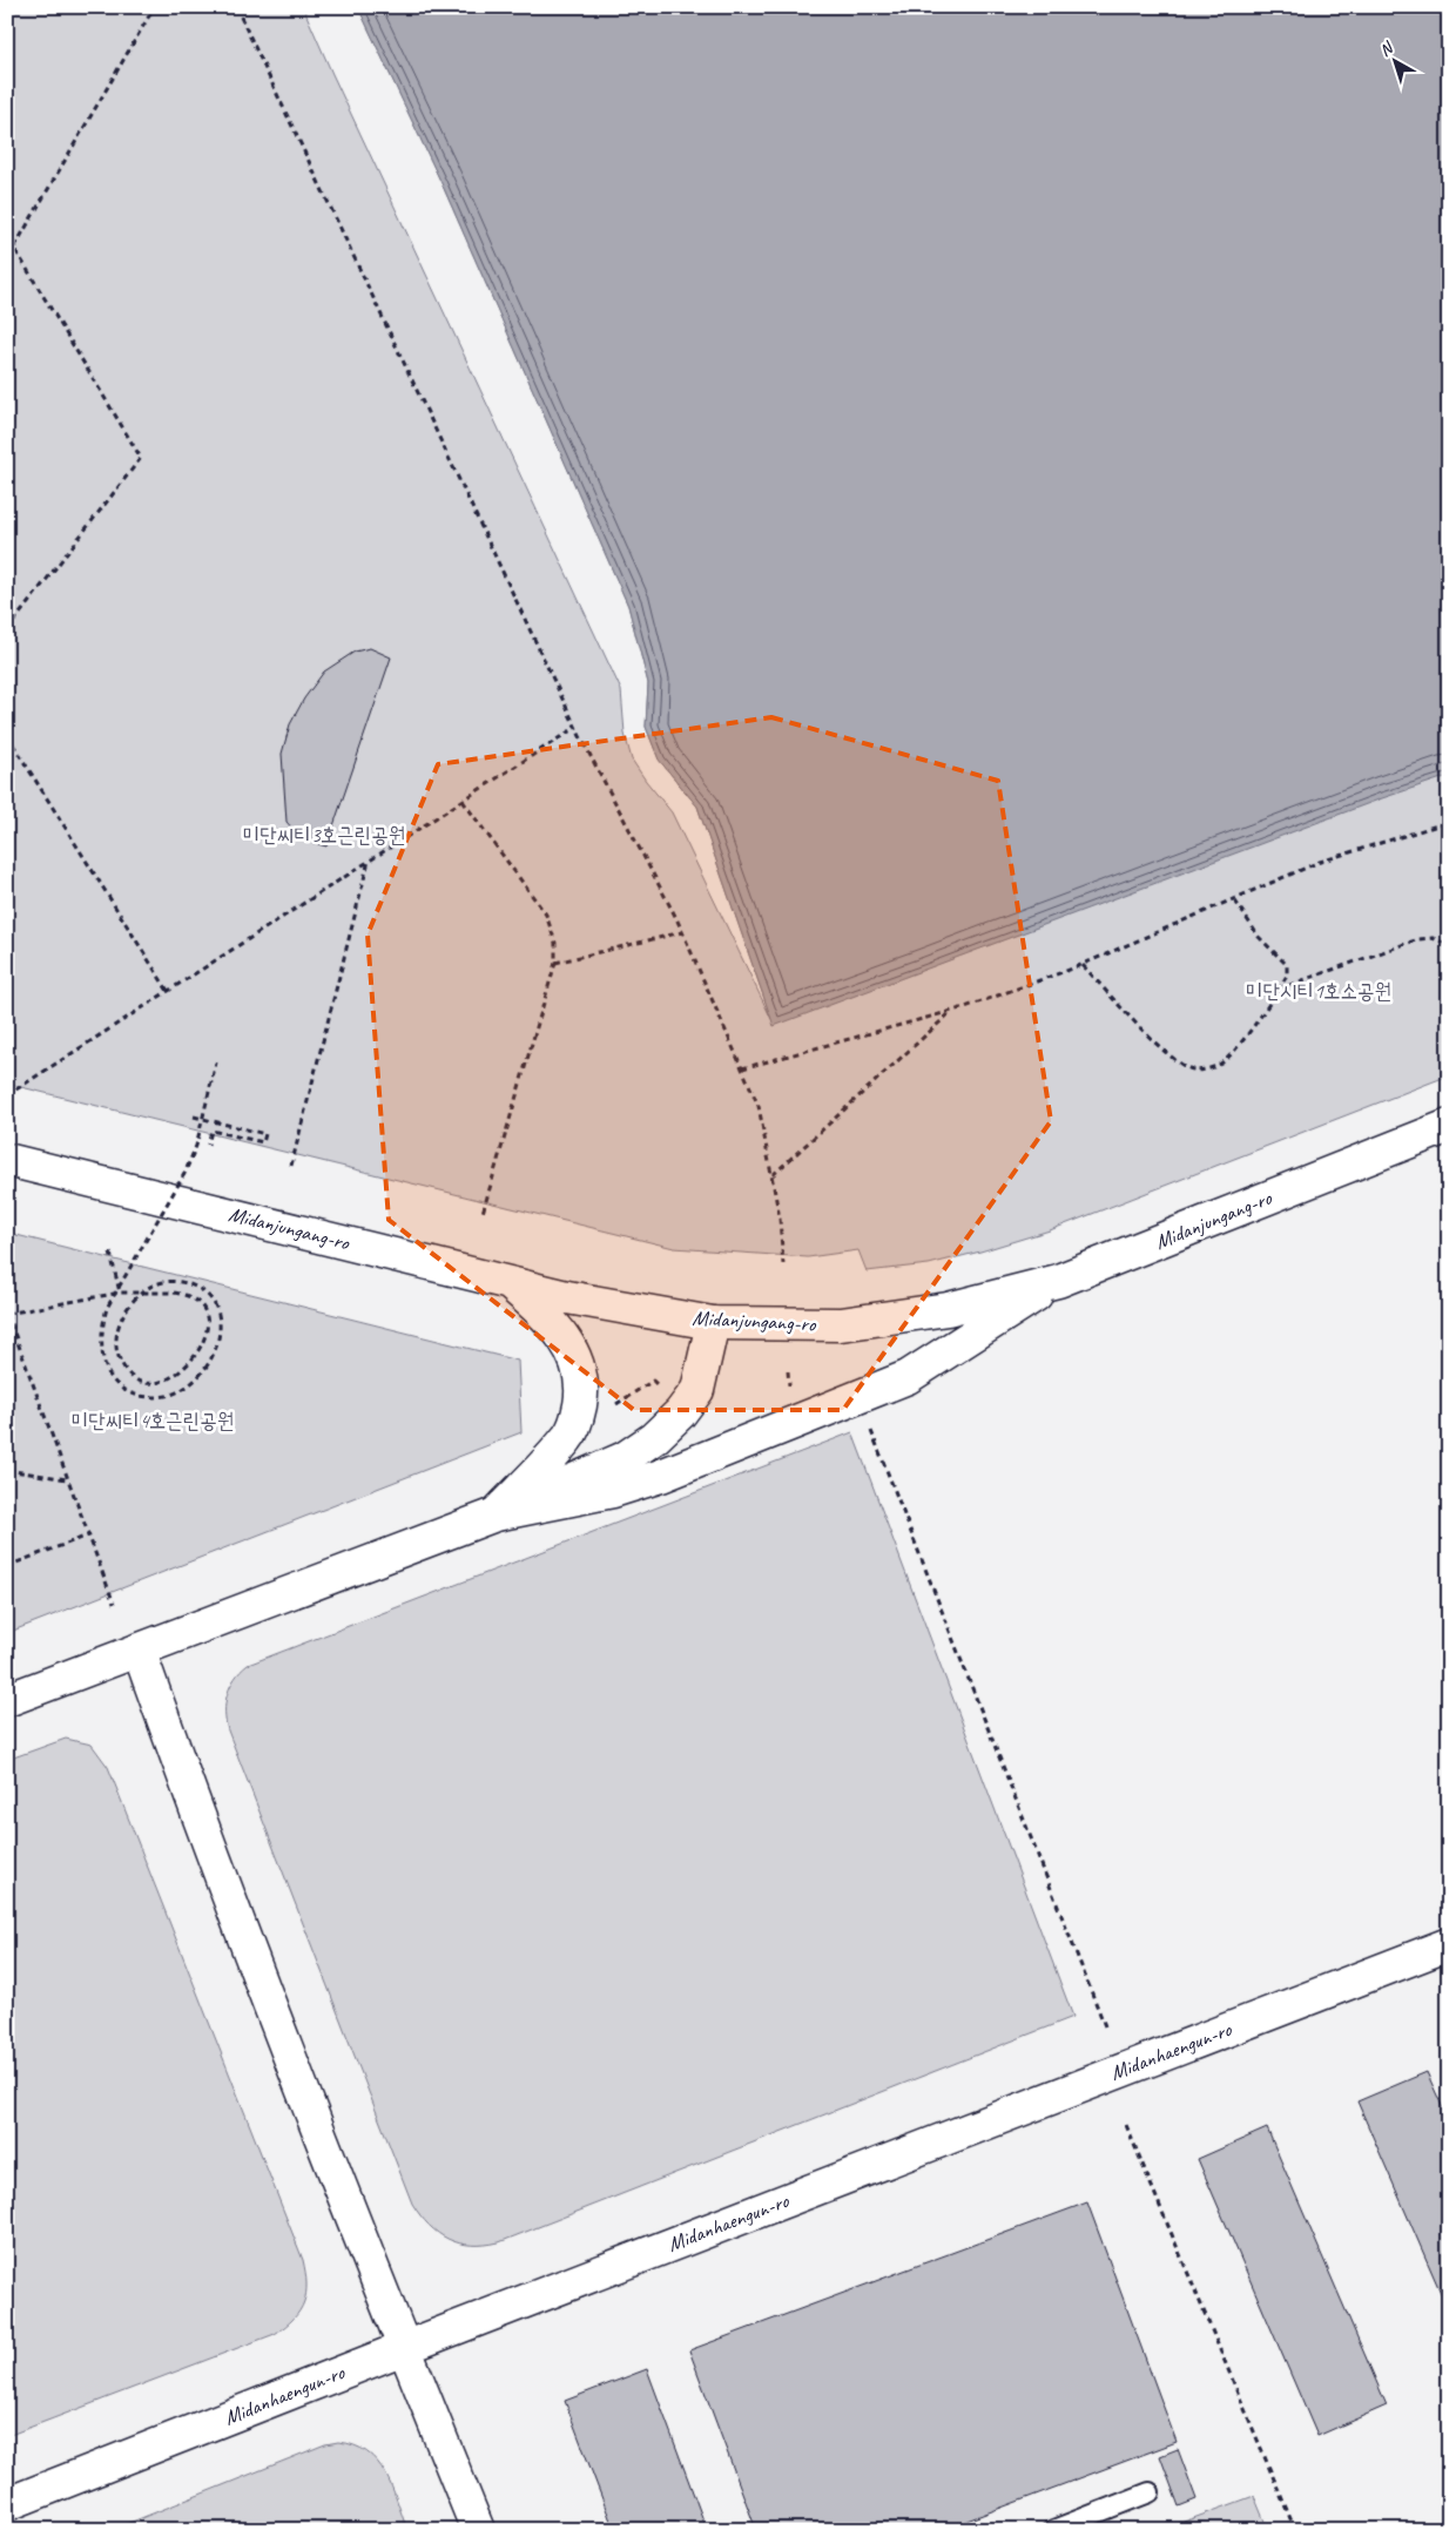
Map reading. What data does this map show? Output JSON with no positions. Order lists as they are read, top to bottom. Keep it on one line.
{"streets":{"street":["Midanjungang-ro","Midanhaengun-ro"]},"parks":["미단씨티3호근린공원","미단시티1호소공원","미단씨티4호근린공원"],"north":"top left"}
